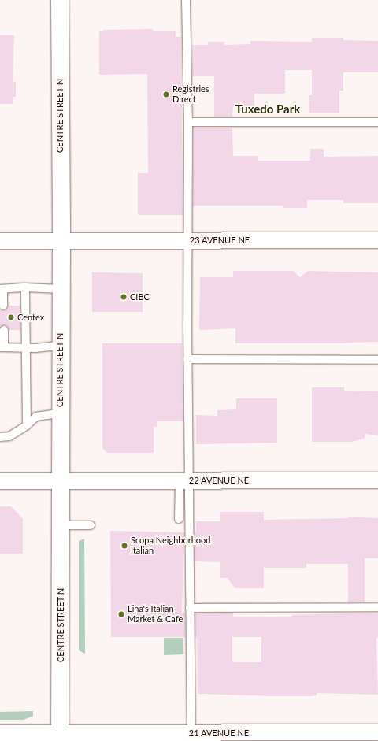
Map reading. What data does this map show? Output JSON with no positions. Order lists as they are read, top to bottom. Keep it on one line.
{"streets":{"main road":["CENTRE STREET N"],"street":["23 AVENUE NE","22 AVENUE NE","21 AVENUE NE"]},"crossings":[["CENTRE STREET N","23 AVENUE NE"],["CENTRE STREET N","22 AVENUE NE"],["CENTRE STREET N","21 AVENUE NE"]],"districts":["Tuxedo Park"],"places":["Registries Direct","CIBC","Centex","Scopa Neighborhood Italian","Lina's Italian Market & Cafe"]}
